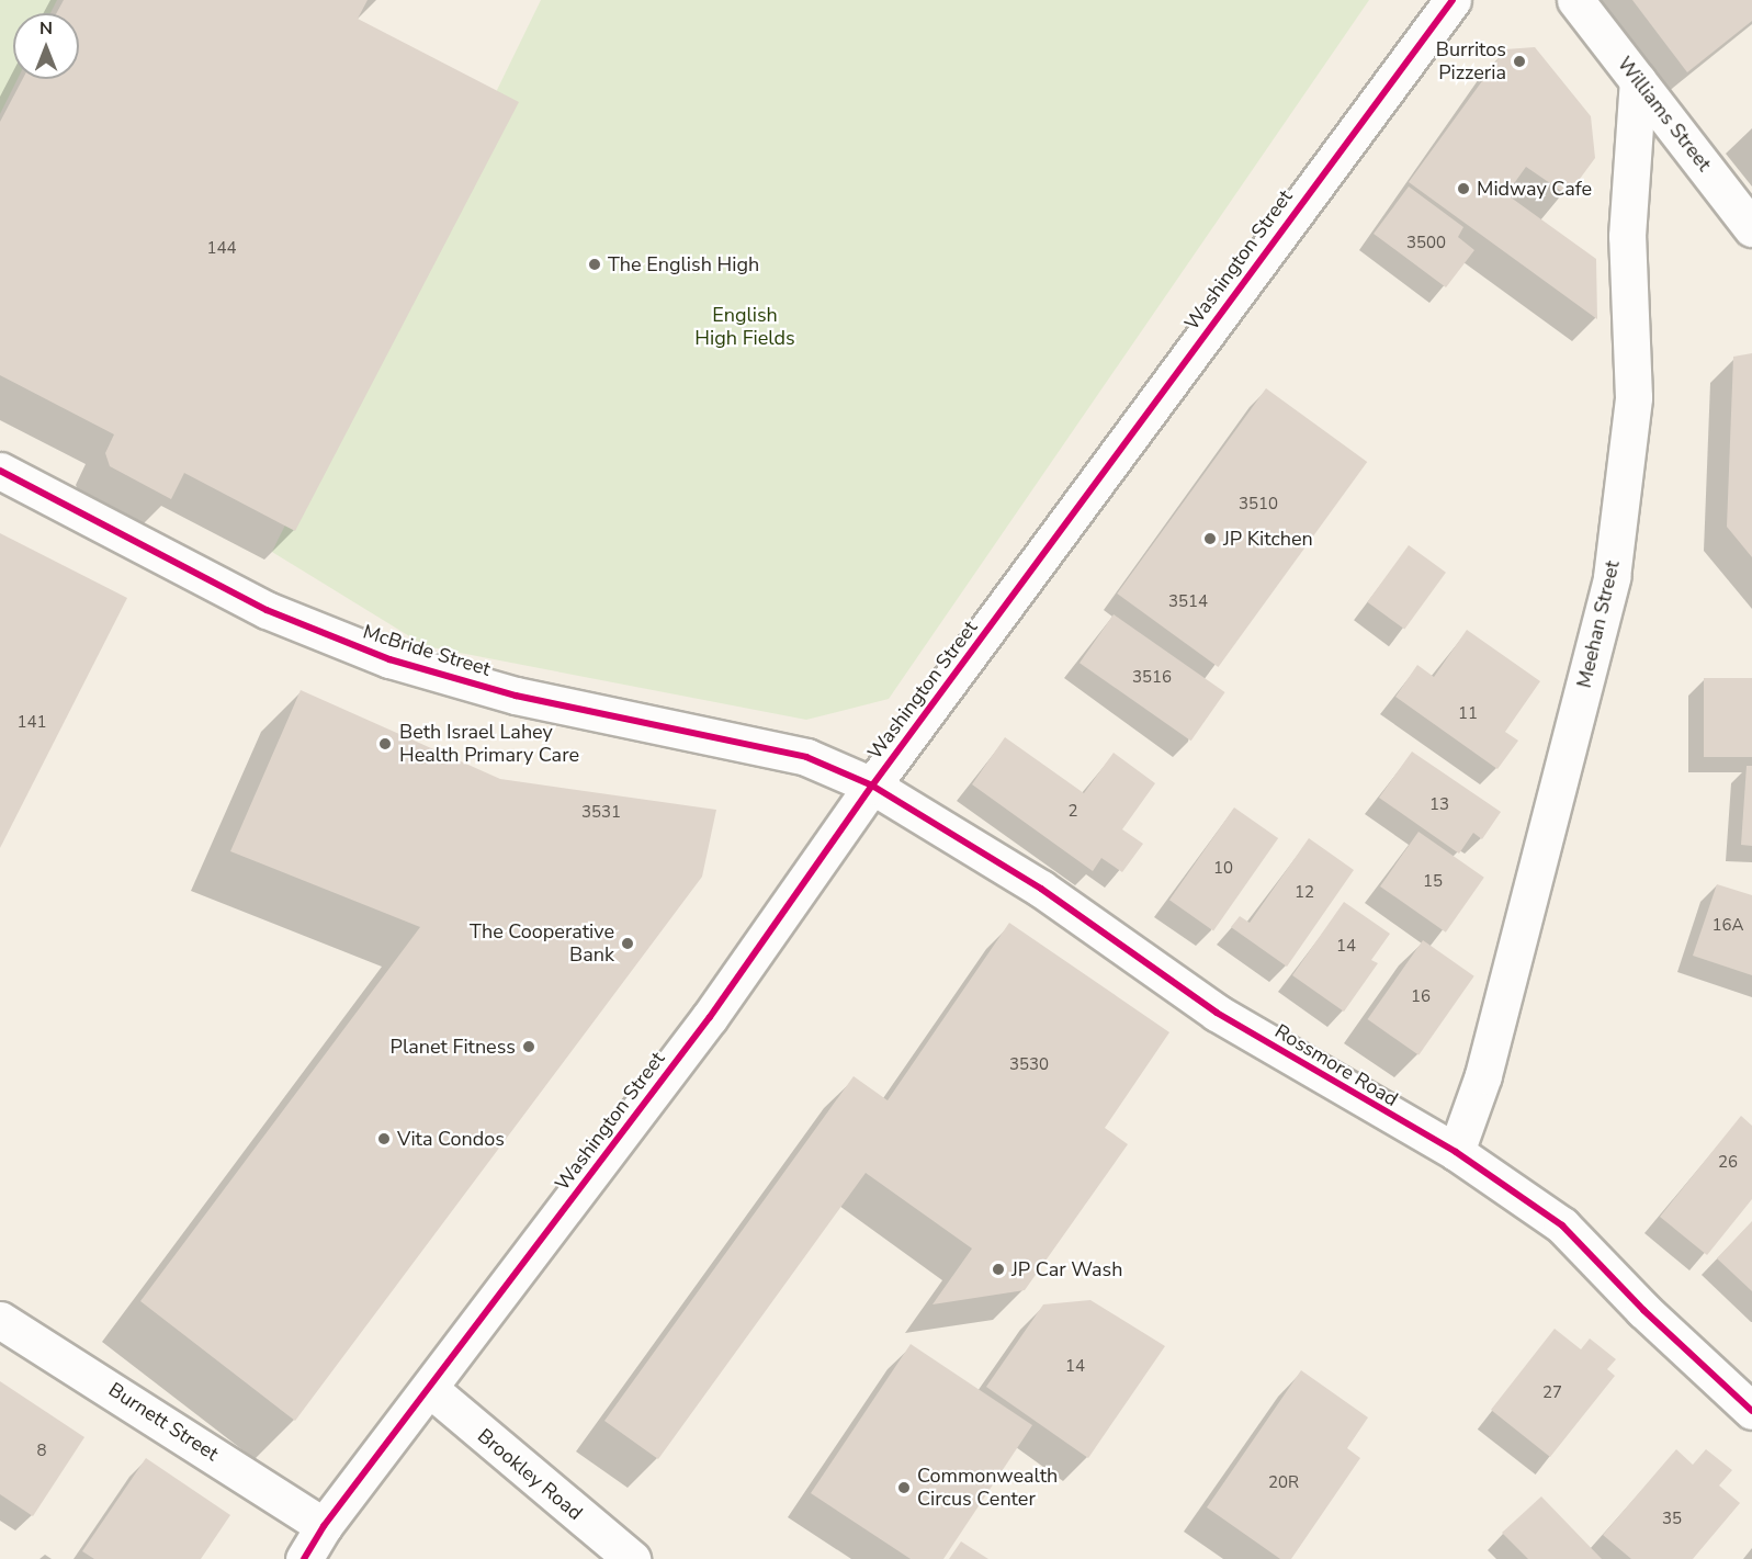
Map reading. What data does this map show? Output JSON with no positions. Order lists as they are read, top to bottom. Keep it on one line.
{"streets":{"street":["Williams Street","Washington Street","Meehan Street","McBride Street","Rossmore Road","Burnett Street","Brookley Road"]},"crossings":[["Williams Street","Meehan Street"],["Washington Street","McBride Street"],["Washington Street","Rossmore Road"],["Washington Street","Burnett Street"],["Washington Street","Brookley Road"],["Meehan Street","Rossmore Road"],["McBride Street","Rossmore Road"]],"parks":["English High Fields"],"places":["Burritos Pizzeria","Midway Cafe","The English High","JP Kitchen","Beth Israel Lahey Health Primary Care","The Cooperative Bank","Planet Fitness","Vita Condos","JP Car Wash","Commonwealth Circus Center"],"house_numbers":["3500","144","3510","3514","3516","11","141","13","2","3531","10","15","12","16A","14","16","3530","26","14","27","8","20R","35"],"north":"top"}
